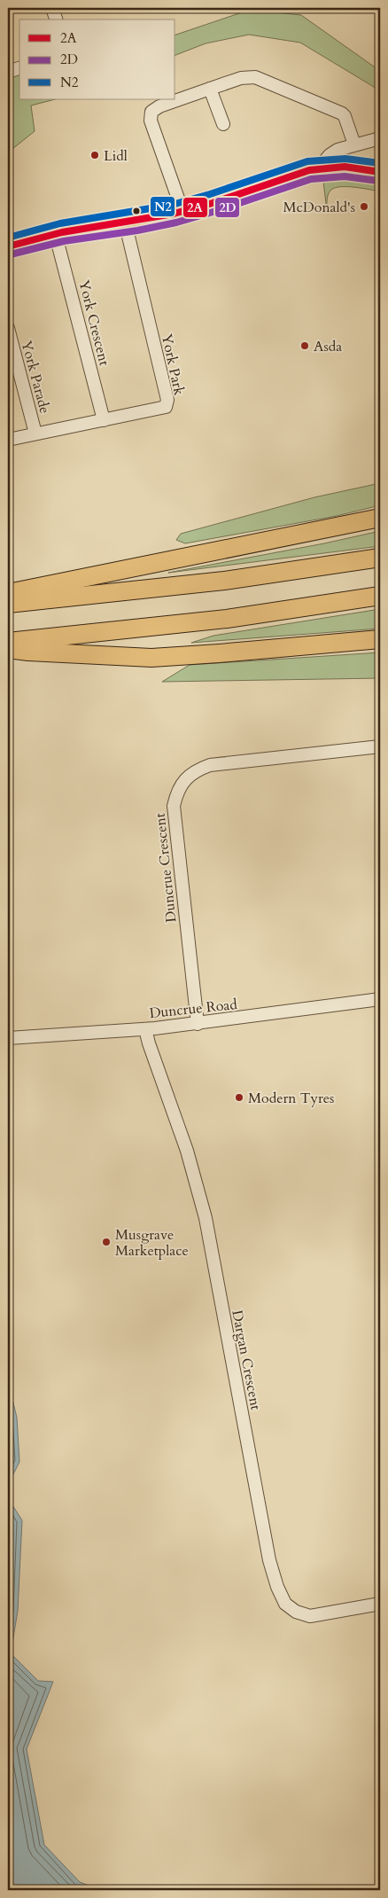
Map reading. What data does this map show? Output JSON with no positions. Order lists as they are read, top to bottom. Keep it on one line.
{"streets":{"street":["York Crescent","York Park","York Parade","Duncrue Crescent","Duncrue Road","Dargan Crescent"]},"crossings":[["York Crescent","York Park"],["York Park","York Parade"],["Duncrue Crescent","Duncrue Road"],["Duncrue Road","Dargan Crescent"]],"places":["Lidl","McDonald's","Asda","Modern Tyres","Musgrave Marketplace"],"lines":["transit line N2","transit line 2A","transit line 2D"],"legend":["2A","2D","N2"]}
